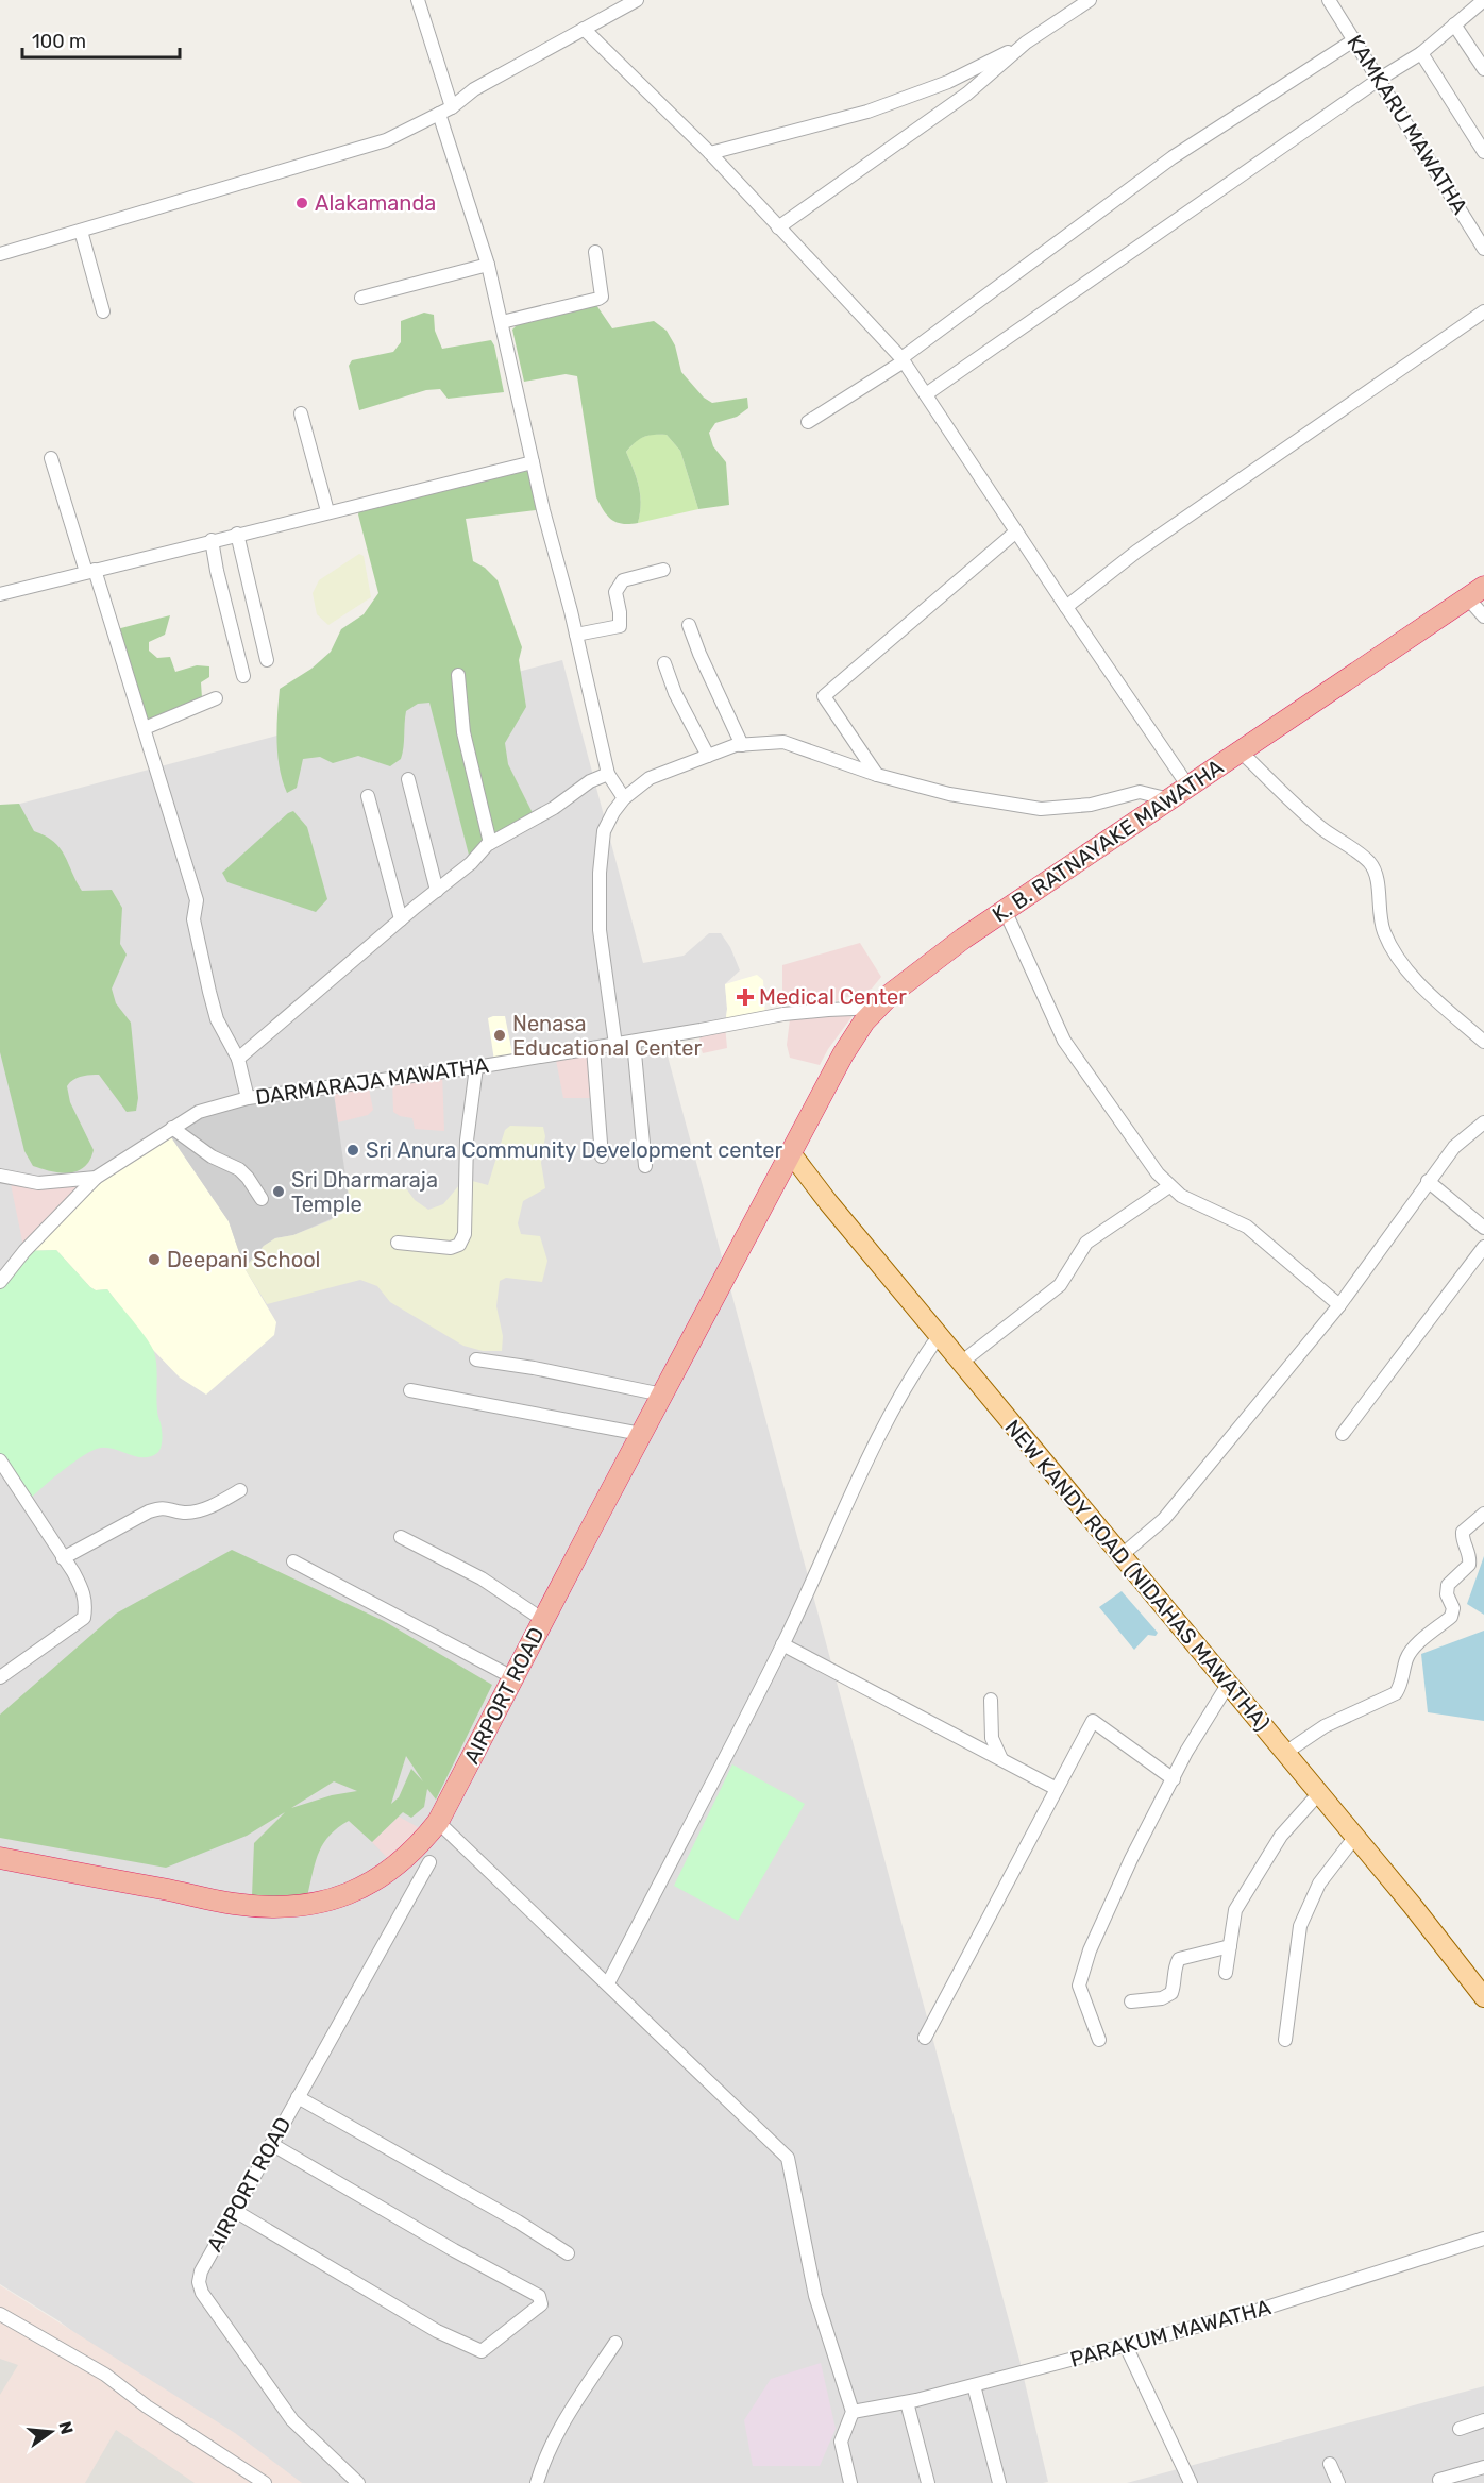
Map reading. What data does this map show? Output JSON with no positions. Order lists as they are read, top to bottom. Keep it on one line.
{"streets":{"highway":["K. B. RATNAYAKE MAWATHA","AIRPORT ROAD"],"main road":["NEW KANDY ROAD (NIDAHAS MAWATHA)"],"street":["KAMKARU MAWATHA","DARMARAJA MAWATHA","PARAKUM MAWATHA"]},"crossings":[["K. B. RATNAYAKE MAWATHA","DARMARAJA MAWATHA"],["K. B. RATNAYAKE MAWATHA","NEW KANDY ROAD (NIDAHAS MAWATHA)"],["K. B. RATNAYAKE MAWATHA","AIRPORT ROAD"],["NEW KANDY ROAD (NIDAHAS MAWATHA)","AIRPORT ROAD"]],"places":{"other":["Alakamanda","Nenasa Educational Center","Sri Anura Community Development center","Sri Dharmaraja Temple","Deepani School"],"health":["Medical Center"]},"scale_bar":"100 m","north":"right"}
